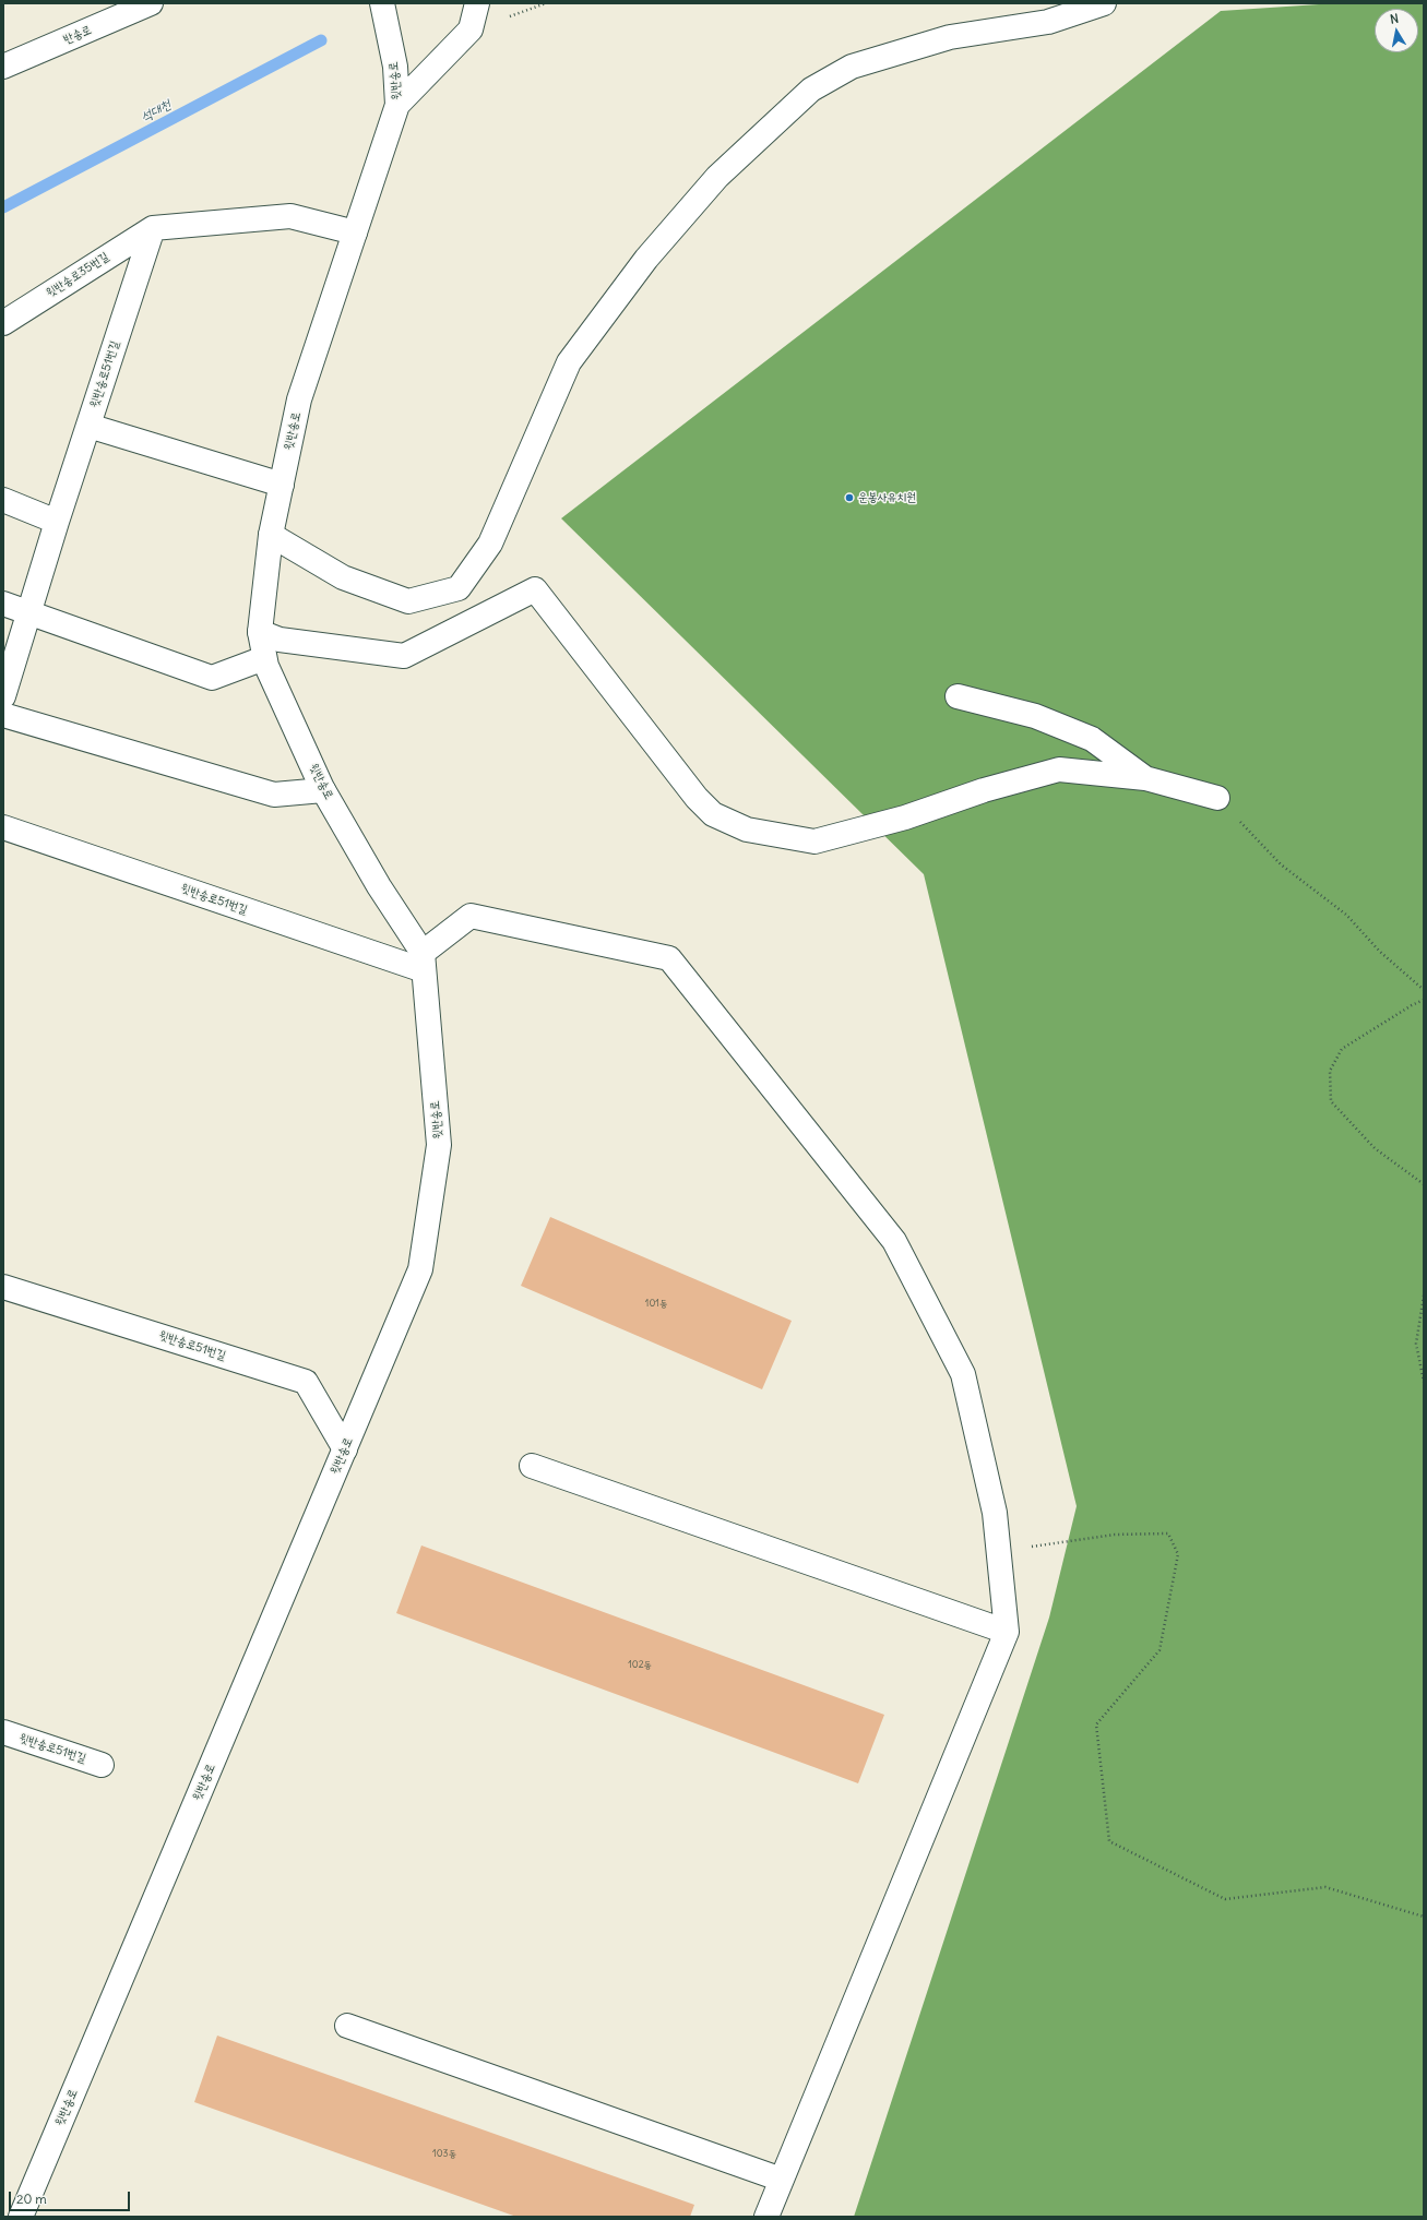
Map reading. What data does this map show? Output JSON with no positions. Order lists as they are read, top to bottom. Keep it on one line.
{"streets":{"main road":["반송로","윗반송로","윗반송로35번길","윗반송로51번길"]},"crossings":[["윗반송로","윗반송로51번길"],["윗반송로35번길","윗반송로51번길"]],"water":["석대천"],"places":["운봉사유치원"],"house_numbers":["101동","102동","103동"],"scale_bar":"20 m","north":"top"}
